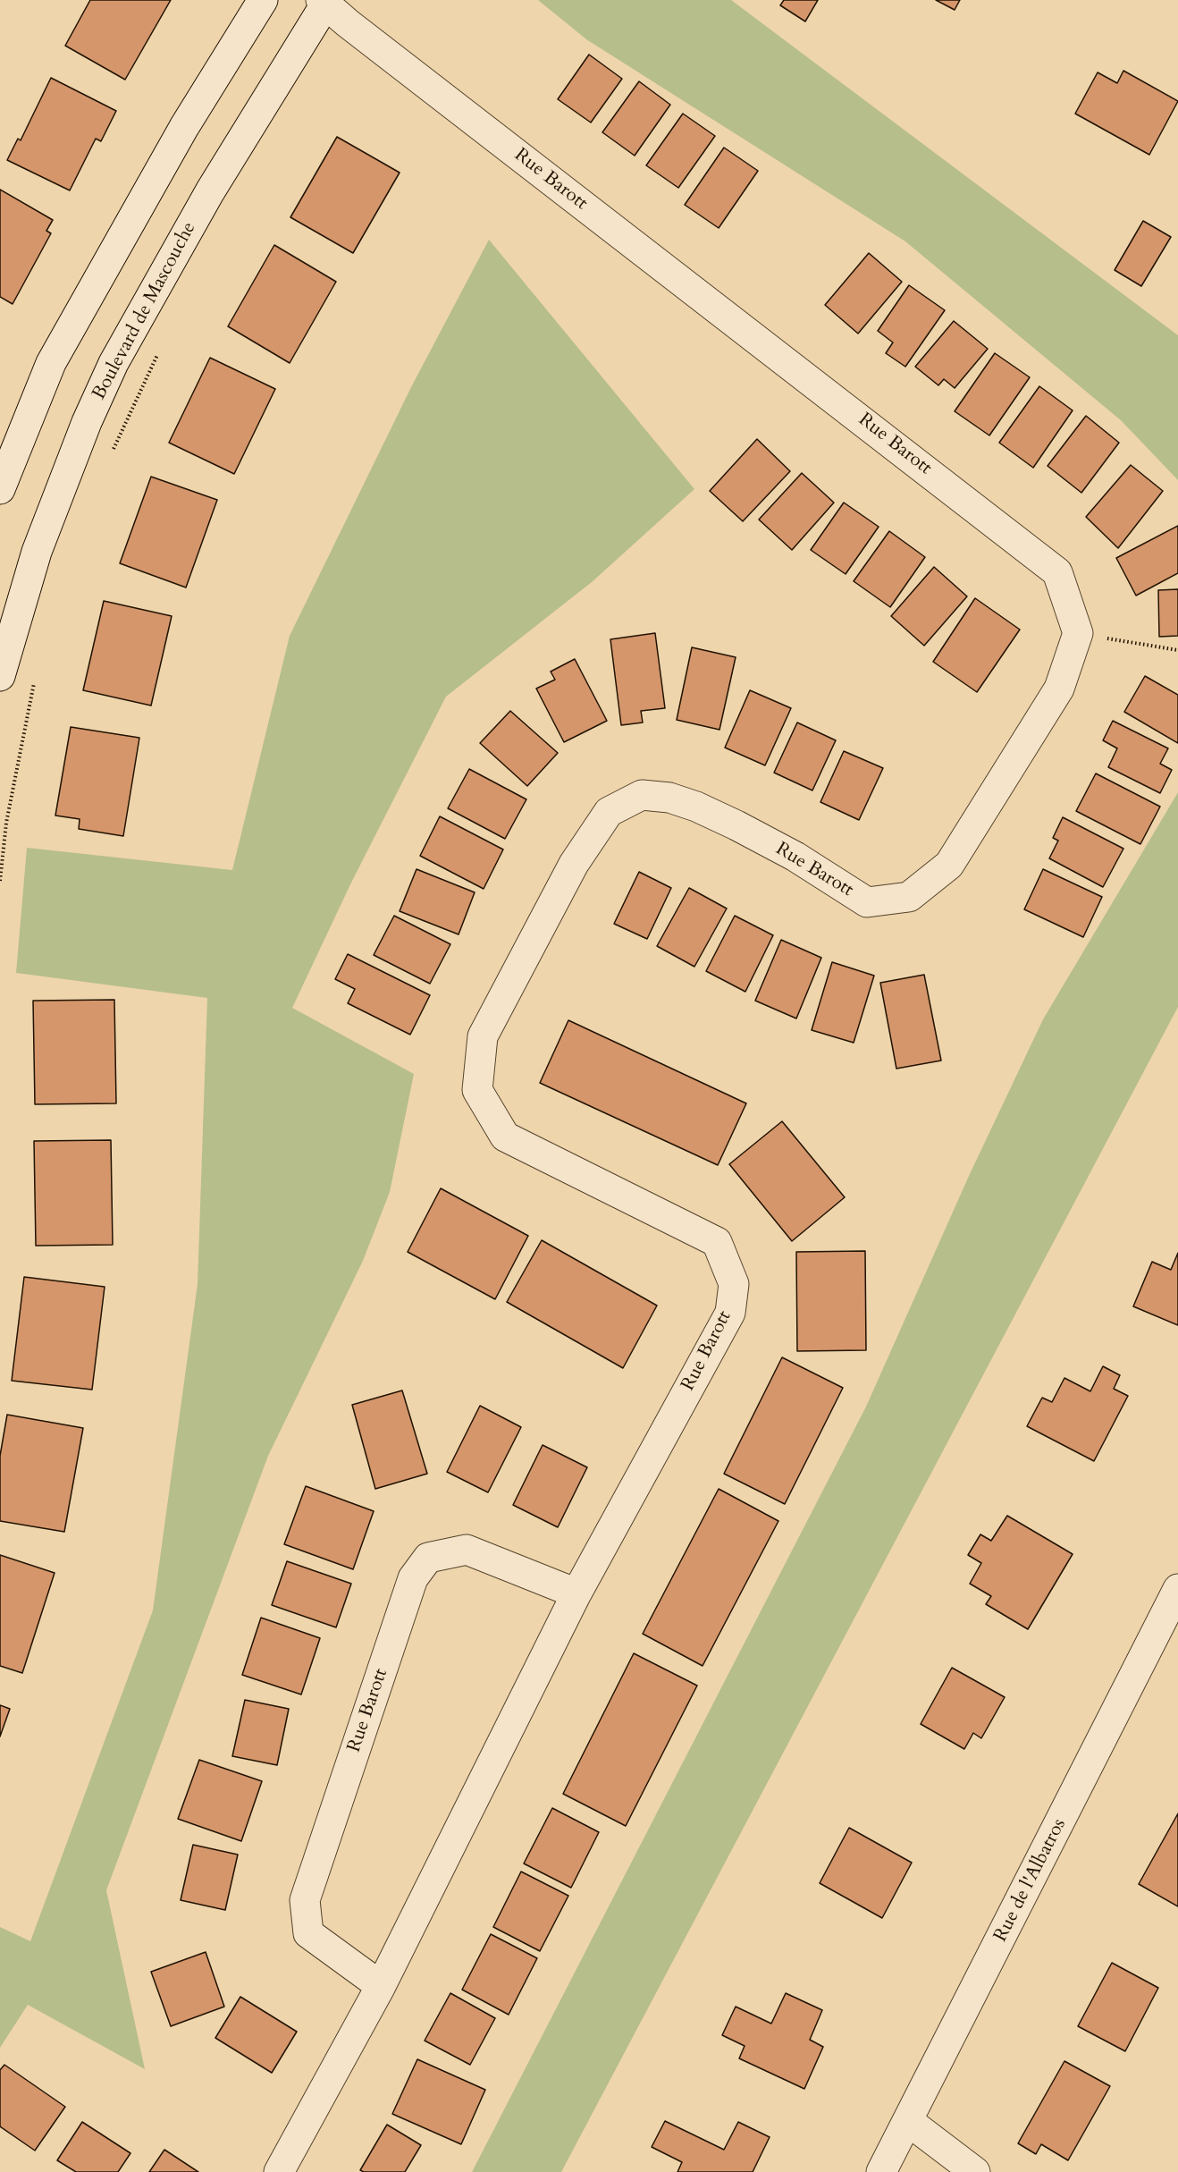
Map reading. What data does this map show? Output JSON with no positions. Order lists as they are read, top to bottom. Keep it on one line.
{"streets":{"street":["Rue Barott","Boulevard de Mascouche","Rue de l'Albatros"]},"crossings":[["Rue Barott","Boulevard de Mascouche"]]}
